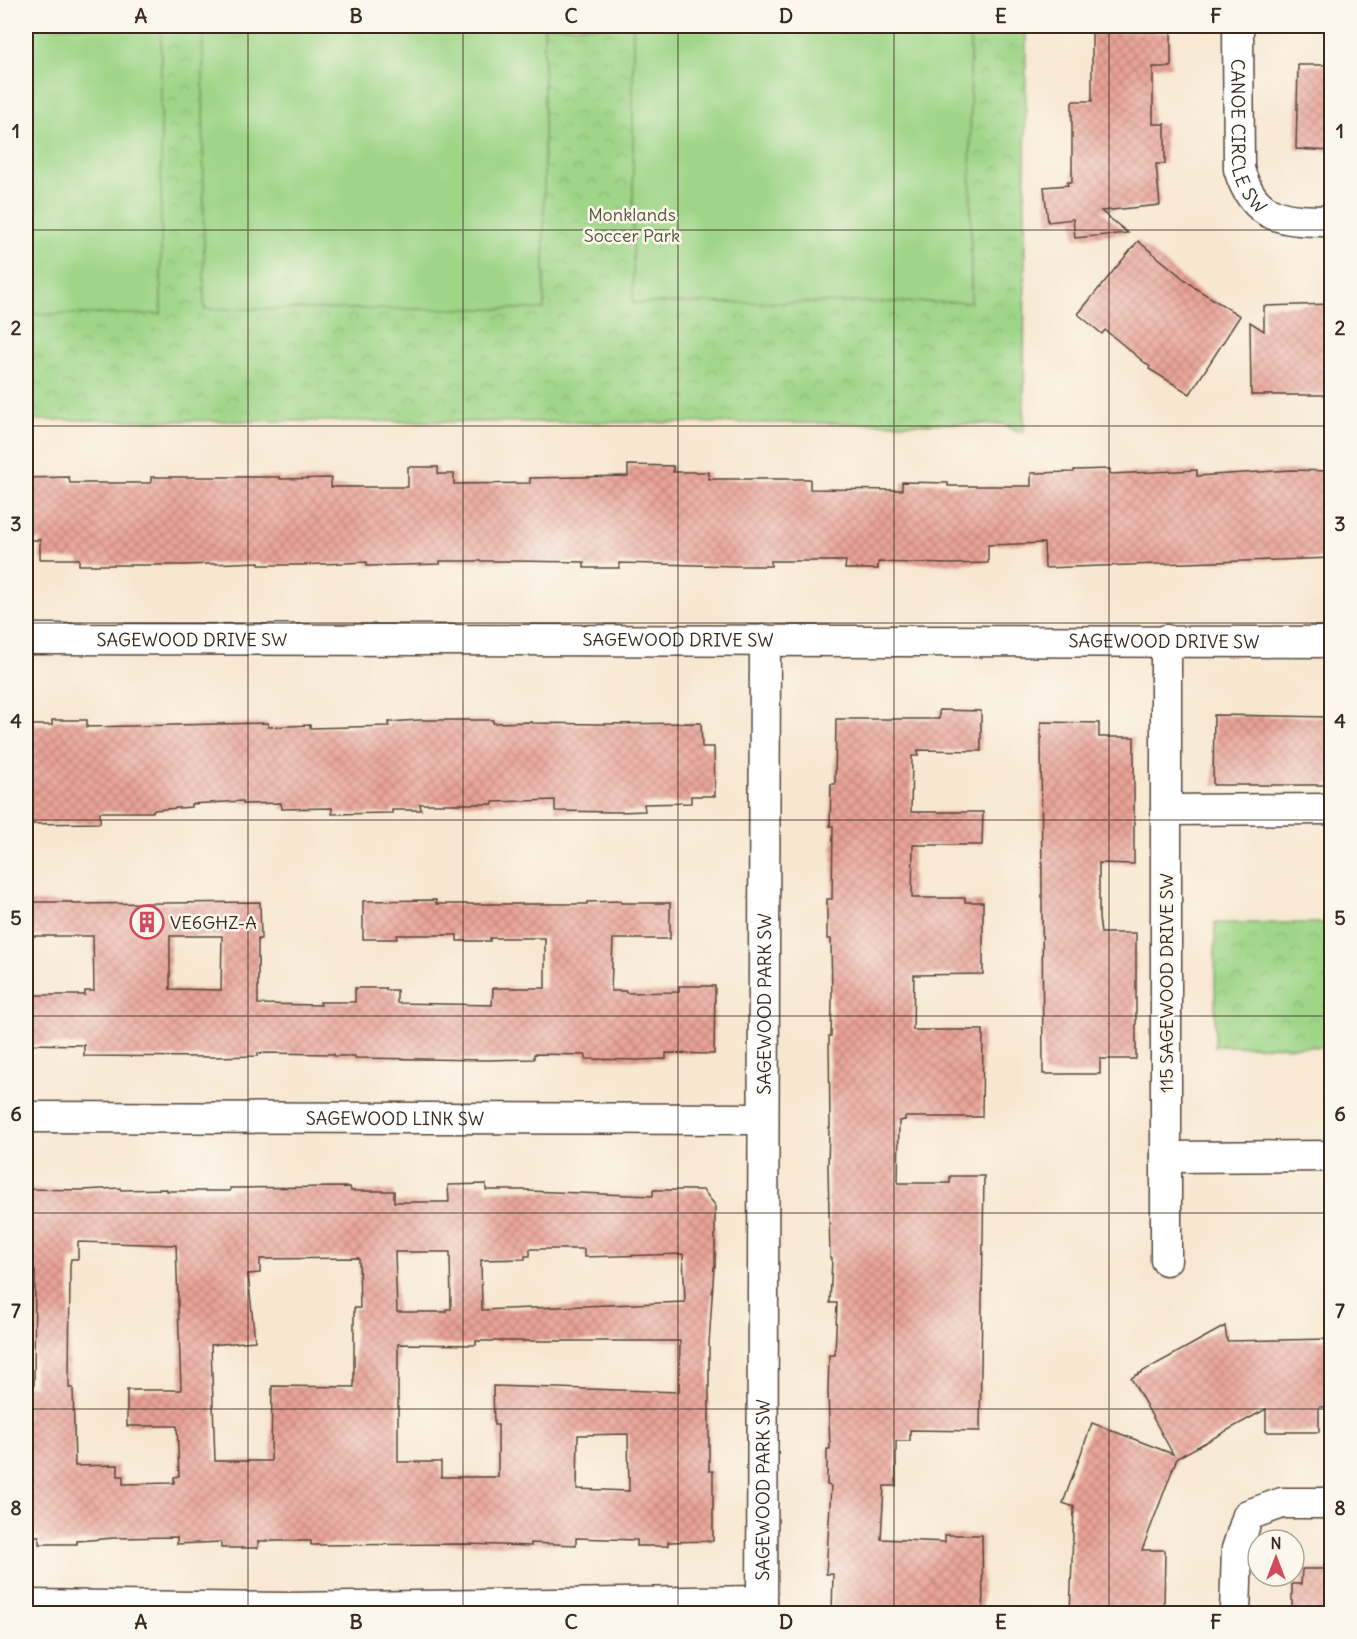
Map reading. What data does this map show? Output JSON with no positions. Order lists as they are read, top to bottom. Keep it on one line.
{"streets":{"street":["CANOE CIRCLE SW","SAGEWOOD DRIVE SW","115 SAGEWOOD DRIVE SW","SAGEWOOD PARK SW","SAGEWOOD LINK SW"]},"crossings":[["SAGEWOOD DRIVE SW","115 SAGEWOOD DRIVE SW"],["SAGEWOOD DRIVE SW","SAGEWOOD PARK SW"],["SAGEWOOD PARK SW","SAGEWOOD LINK SW"]],"parks":["Monklands Soccer Park"],"places":{"building":["VE6GHZ-A"]},"north":"top","grid":{"columns":["A","B","C","D","E","F"],"rows":["1","2","3","4","5","6","7","8"]}}
